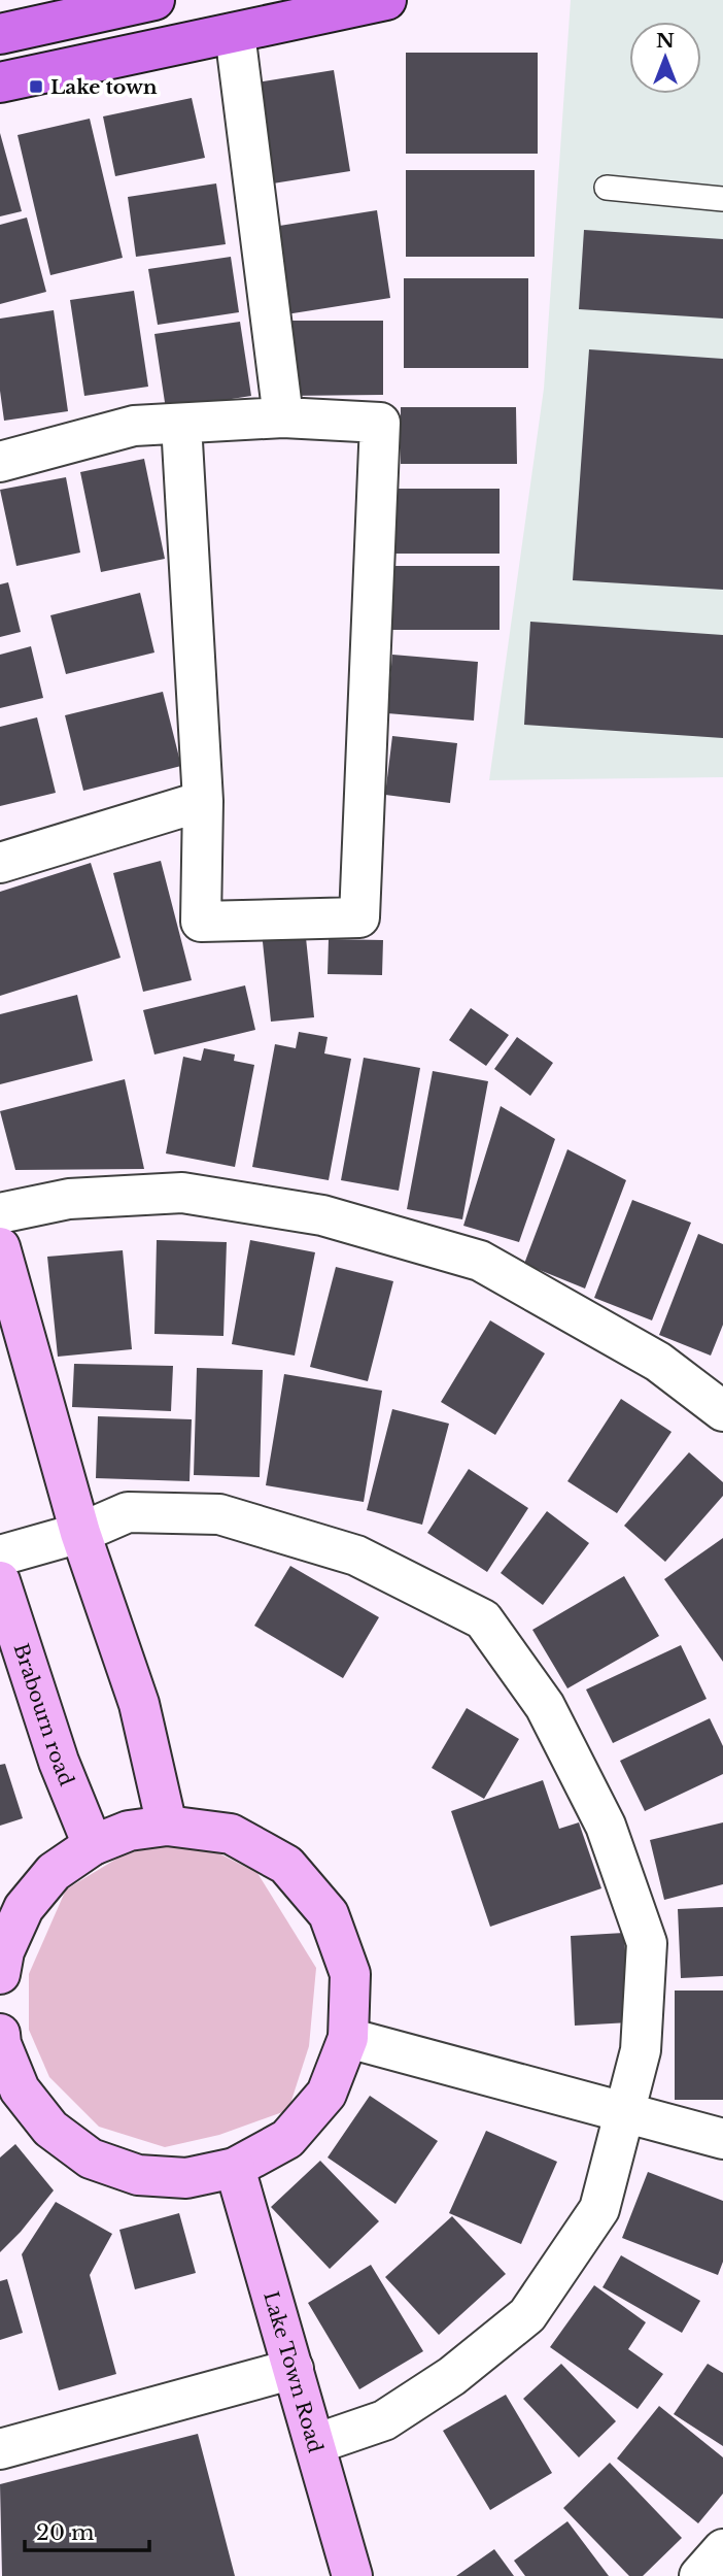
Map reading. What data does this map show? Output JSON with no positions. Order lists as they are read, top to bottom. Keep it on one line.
{"streets":{"street":["Brabourn road","Lake Town Road"]},"places":{"transit":["Lake town"]},"scale_bar":"20 m","north":"top"}
